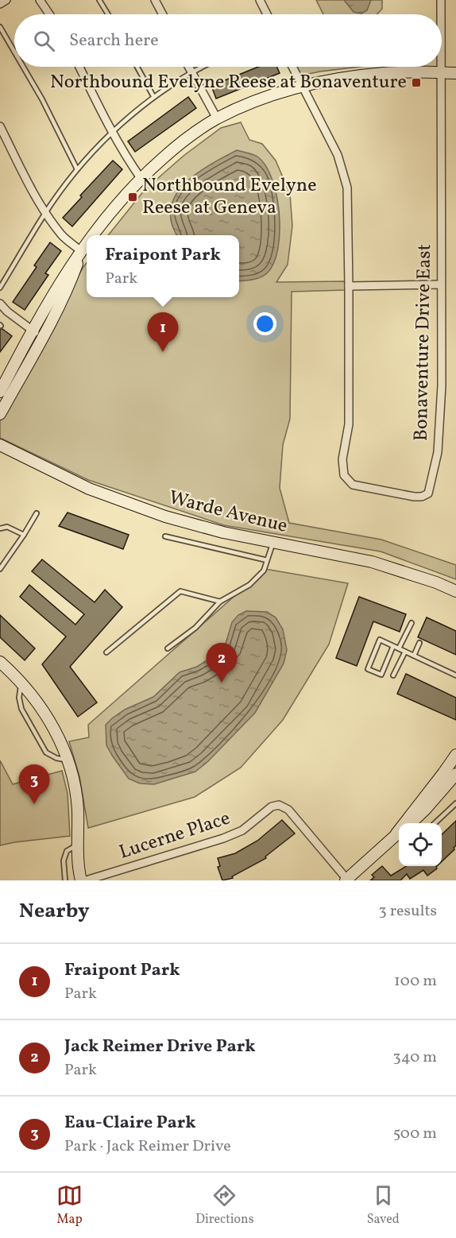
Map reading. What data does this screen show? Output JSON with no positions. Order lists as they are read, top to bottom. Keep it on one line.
{"streets":{"street":["Bonaventure Drive East","Warde Avenue","Lucerne Place"]},"places":{"transit":["Northbound Evelyne Reese at Bonaventure","Northbound Evelyne Reese at Geneva"]},"page":{"search":"Search here","popup":["Fraipont Park","Park"],"pins":["1","2","3"],"heading":["Nearby","3 results"],"list":[{"mark":"1","name":"Fraipont Park","note":"Park","value":"100 m"},{"mark":"2","name":"Jack Reimer Drive Park","note":"Park","value":"340 m"},{"mark":"3","name":"Eau-Claire Park","note":"Park · Jack Reimer Drive","value":"500 m"}],"nav":["Map","Directions","Saved"]}}
